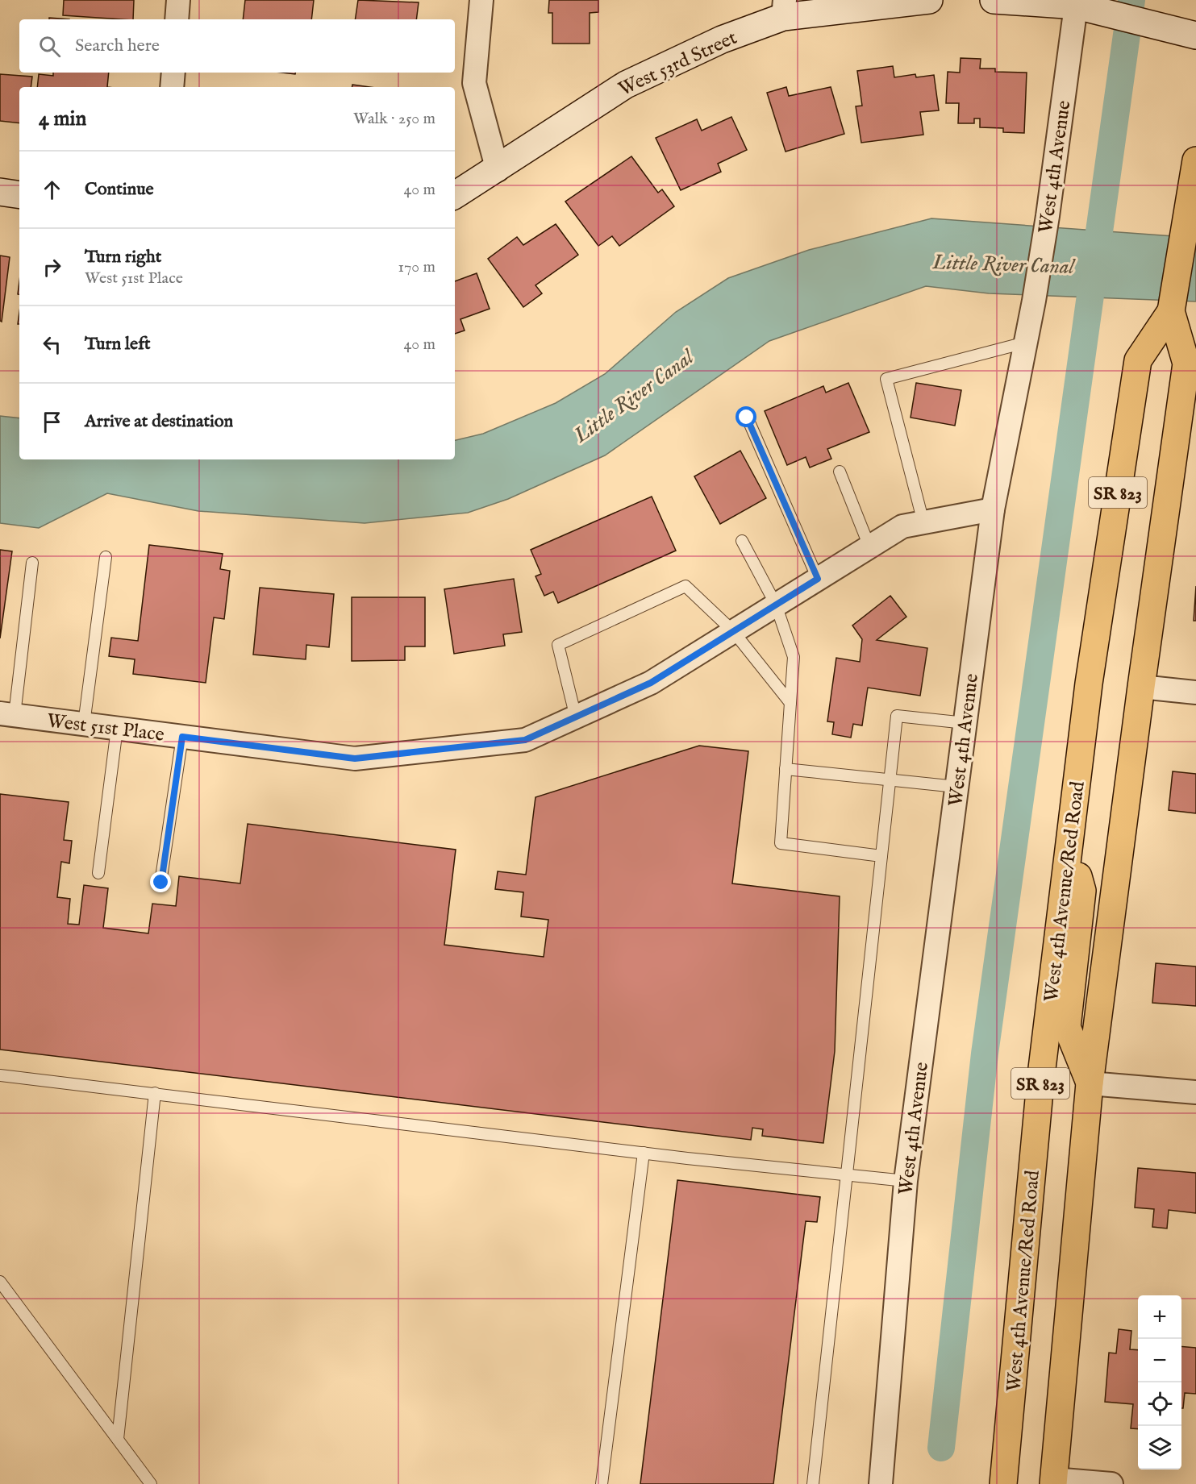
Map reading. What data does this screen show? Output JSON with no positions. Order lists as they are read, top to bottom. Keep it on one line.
{"streets":{"main road":["SR 823","West 4th Avenue/Red Road"],"street":["West 53rd Street","West 4th Avenue","West 51st Place"]},"crossings":[["West 4th Avenue","West 51st Place"]],"water":["Little River Canal"],"page":{"search":"Search here","heading":["4 min","Walk · 250 m"],"list":[["Continue","40 m"],["Turn right","West 51st Place","170 m"],["Turn left","40 m"],"Arrive at destination"],"map_buttons":["+","−"]}}
